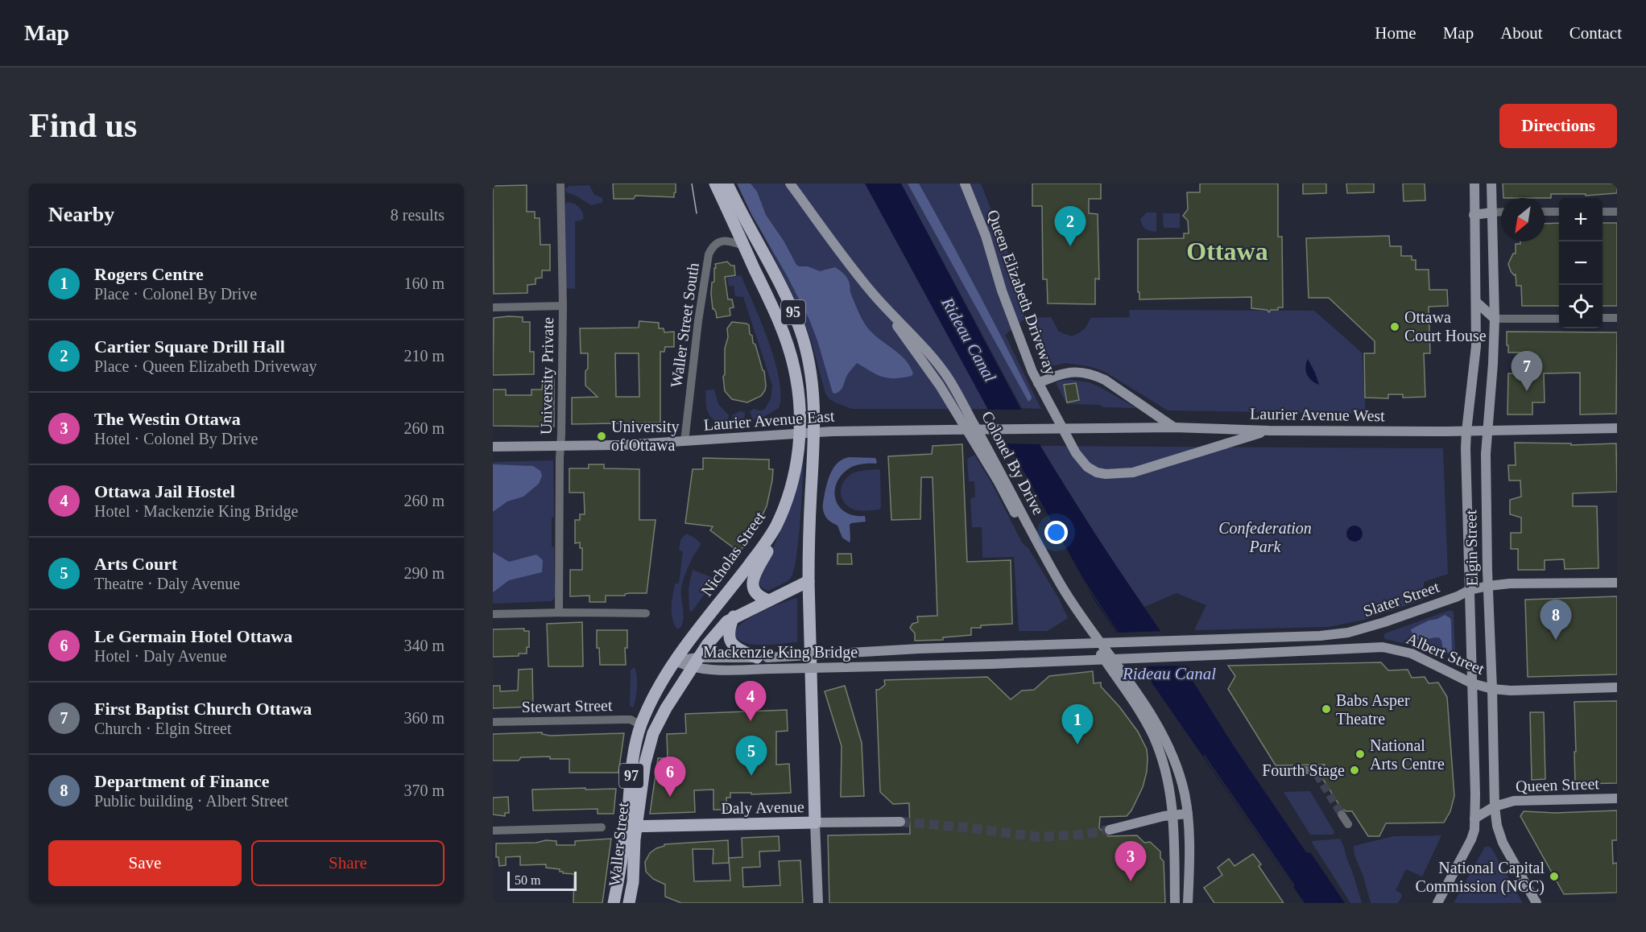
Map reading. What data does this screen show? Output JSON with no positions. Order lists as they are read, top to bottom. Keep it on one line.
{"streets":{"main road":["Queen Elizabeth Driveway","95","Laurier Avenue West","Laurier Avenue East","Colonel By Drive","Elgin Street","Nicholas Street","Slater Street","Mackenzie King Bridge","Albert Street","97","Queen Street","Daly Avenue","Waller Street"],"street":["Waller Street South","University Private","Stewart Street"]},"crossings":[["Queen Elizabeth Driveway","Laurier Avenue West"],["95","Laurier Avenue East"],["Waller Street South","Laurier Avenue East"],["Waller Street South","Nicholas Street"],["University Private","Laurier Avenue East"],["Laurier Avenue West","Laurier Avenue East"],["Laurier Avenue West","Elgin Street"],["Laurier Avenue East","Nicholas Street"],["Elgin Street","Slater Street"],["Elgin Street","Albert Street"],["Elgin Street","Queen Street"],["Nicholas Street","Mackenzie King Bridge"],["Nicholas Street","Waller Street"],["Slater Street","Mackenzie King Bridge"],["Mackenzie King Bridge","Albert Street"],["Mackenzie King Bridge","Waller Street"],["Stewart Street","Waller Street"],["Daly Avenue","Waller Street"]],"districts":["Ottawa"],"water":["Rideau Canal"],"parks":["Confederation Park"],"places":["Ottawa Court House","University of Ottawa","Babs Asper Theatre","National Arts Centre","Fourth Stage","National Capital Commission (NCC)"],"scale_bar":"50 m","north":"bottom left","page":{"header":"Map","nav":["Home","Map","About","Contact"],"buttons":["Directions",["Save","Share"]],"title":"Find us","heading":["Nearby","8 results"],"map_buttons":["+","−"],"pins":["2","7","8","4","1","5","6","3"],"list":[{"mark":"1","name":"Rogers Centre","note":"Place · Colonel By Drive","value":"160 m"},{"mark":"2","name":"Cartier Square Drill Hall","note":"Place · Queen Elizabeth Driveway","value":"210 m"},{"mark":"3","name":"The Westin Ottawa","note":"Hotel · Colonel By Drive","value":"260 m"},{"mark":"4","name":"Ottawa Jail Hostel","note":"Hotel · Mackenzie King Bridge","value":"260 m"},{"mark":"5","name":"Arts Court","note":"Theatre · Daly Avenue","value":"290 m"},{"mark":"6","name":"Le Germain Hotel Ottawa","note":"Hotel · Daly Avenue","value":"340 m"},{"mark":"7","name":"First Baptist Church Ottawa","note":"Church · Elgin Street","value":"360 m"},{"mark":"8","name":"Department of Finance","note":"Public building · Albert Street","value":"370 m"}],"scale":"50 m"}}
